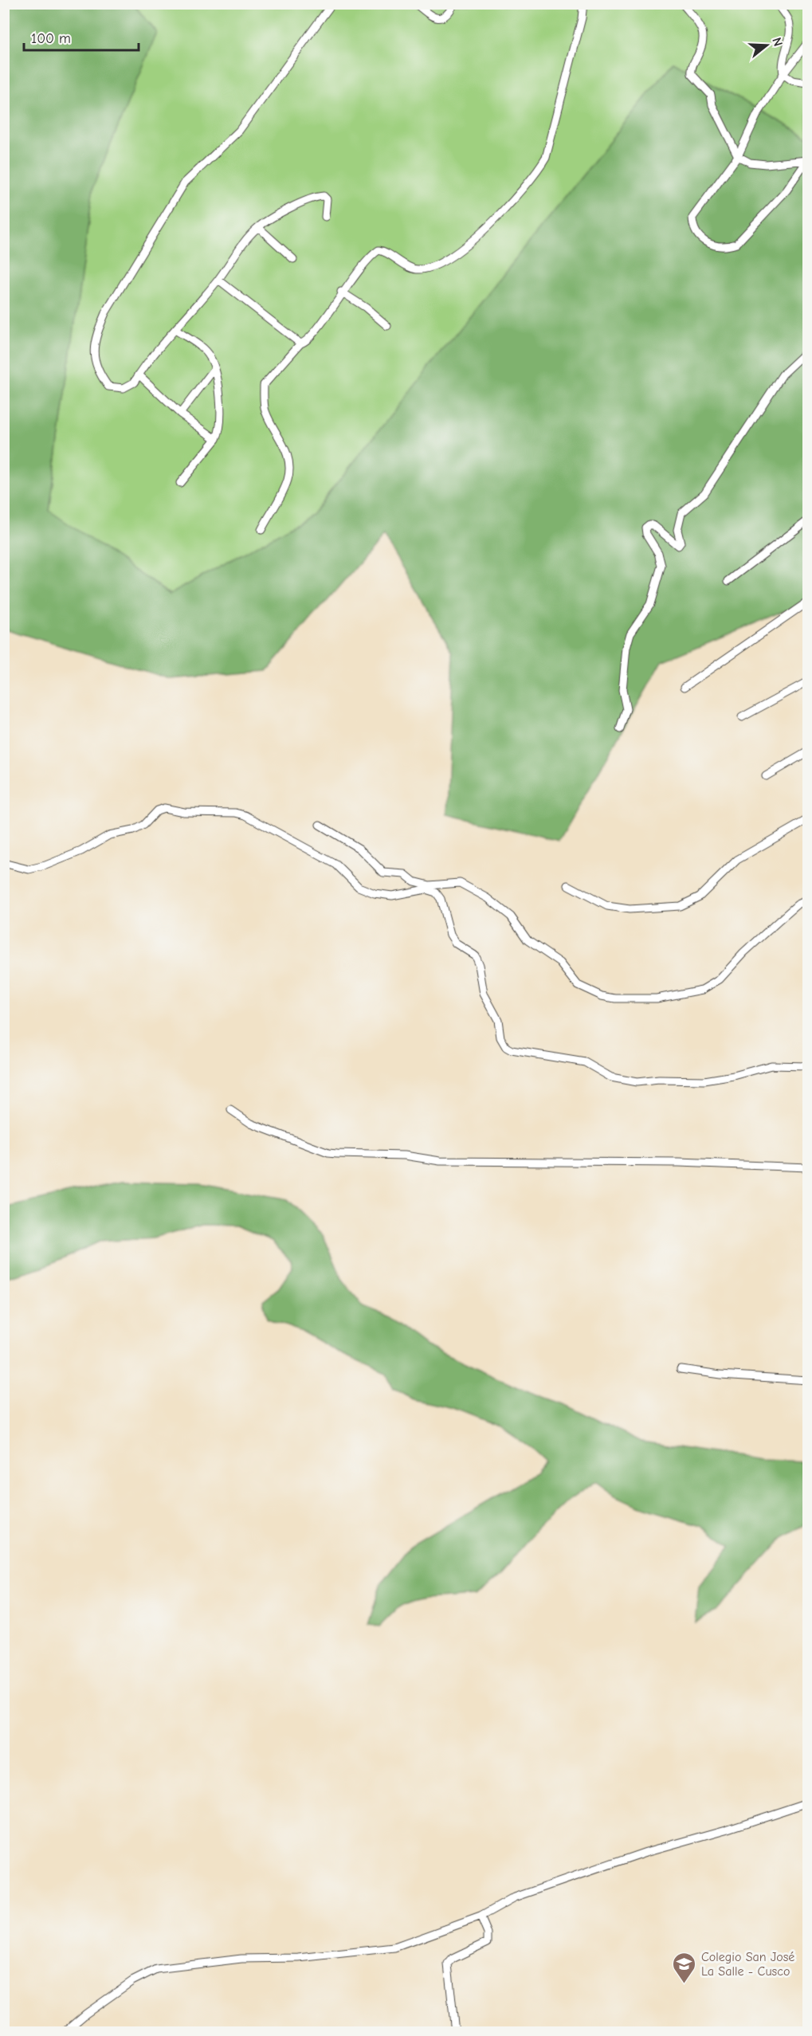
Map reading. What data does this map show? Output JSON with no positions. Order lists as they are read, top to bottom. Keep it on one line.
{"places":{"school or university":["Colegio San José La Salle - Cusco"]},"scale_bar":"100 m","north":"right"}
